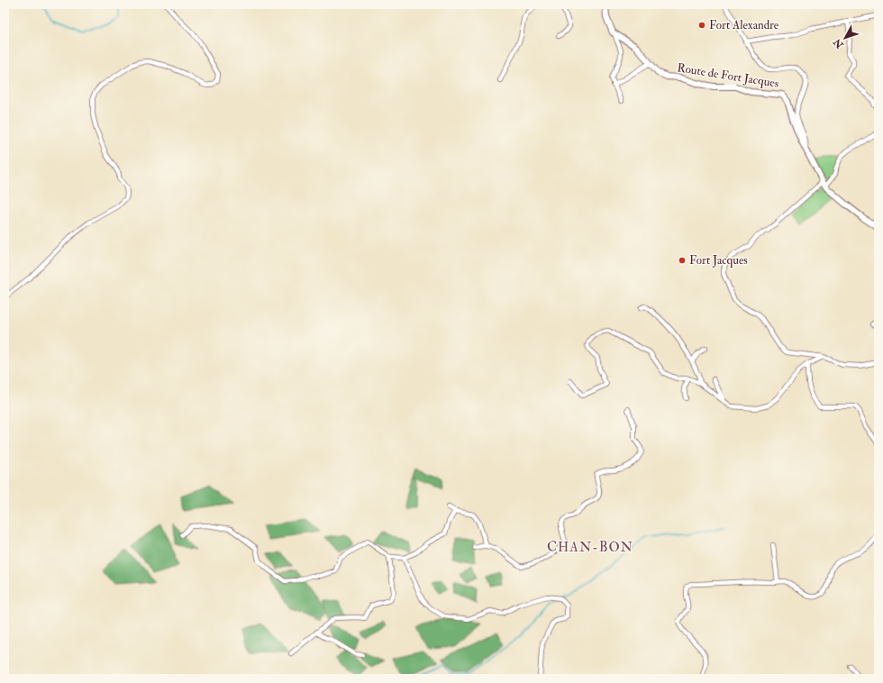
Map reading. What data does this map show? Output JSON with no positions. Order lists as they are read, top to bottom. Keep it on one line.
{"streets":{"street":["Route de Fort Jacques"]},"districts":["CHAN-BON"],"places":["Fort Alexandre","Fort Jacques"],"north":"bottom left"}
